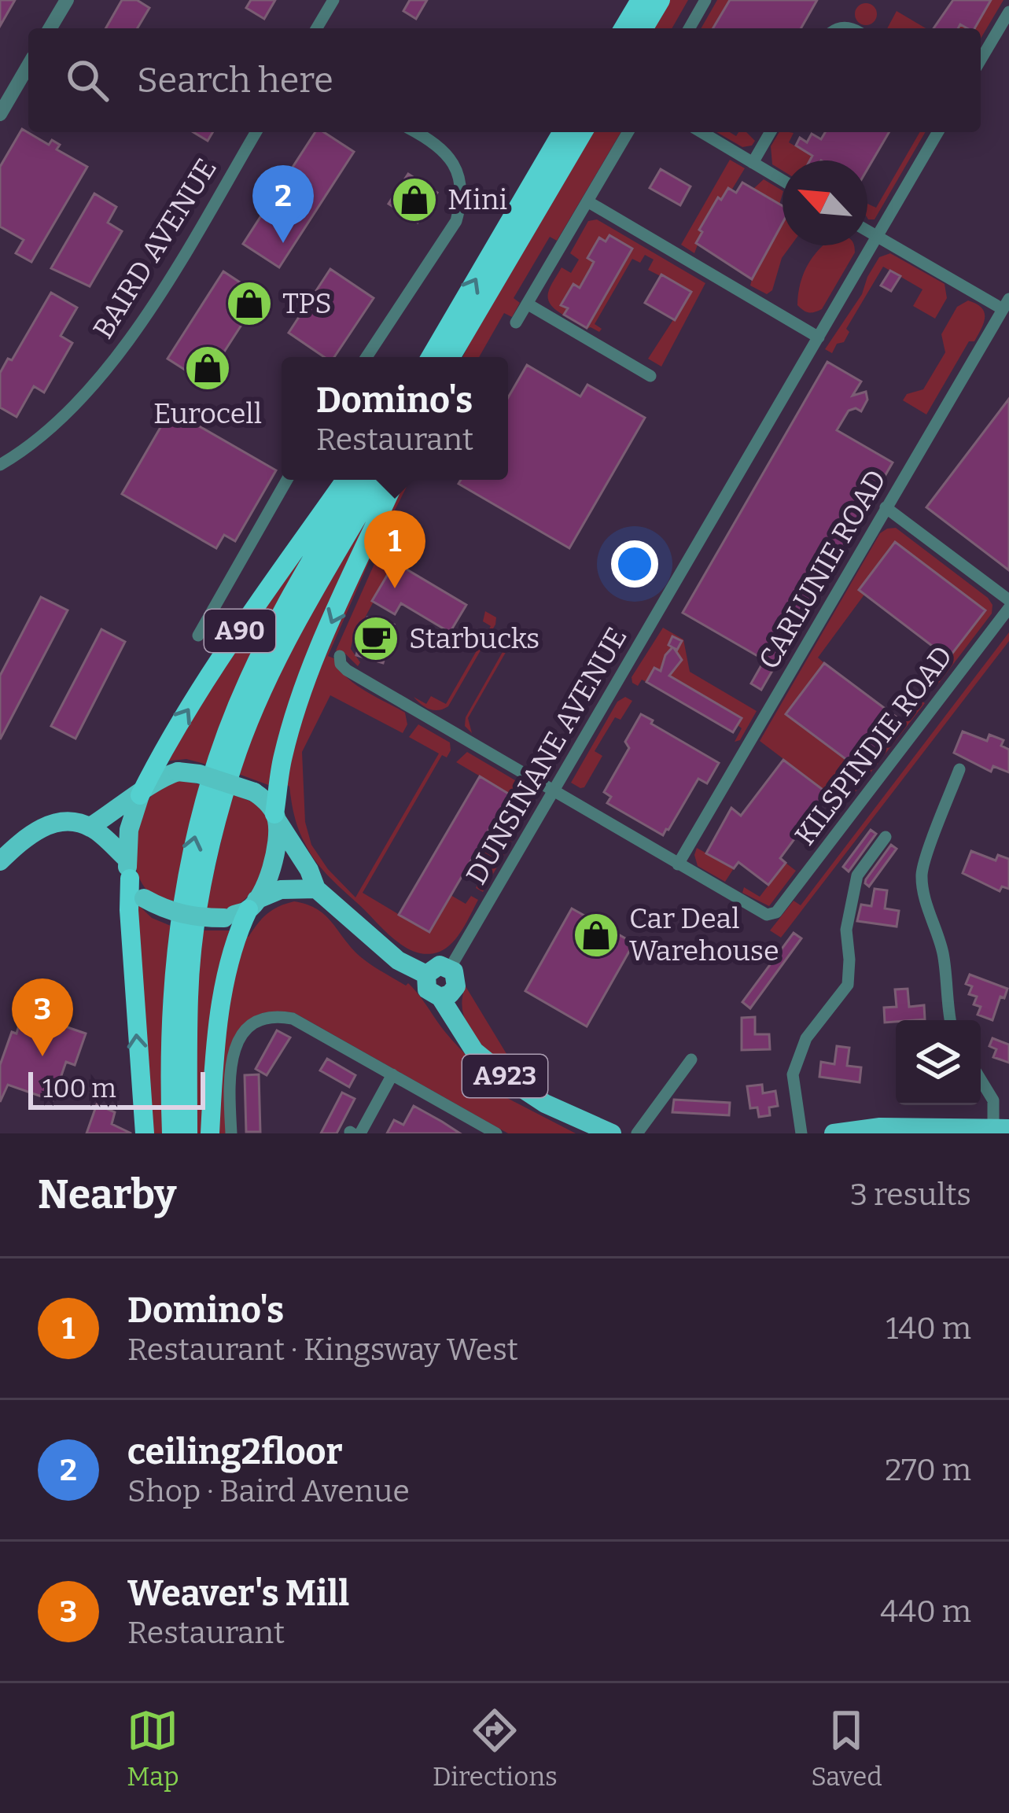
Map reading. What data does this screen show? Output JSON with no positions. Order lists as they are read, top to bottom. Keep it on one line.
{"streets":{"highway":["A90"],"main road":["A923"],"street":["BAIRD AVENUE","CARLUNIE ROAD","KILSPINDIE ROAD","DUNSINANE AVENUE"]},"crossings":[["CARLUNIE ROAD","KILSPINDIE ROAD"],["A90","A923"],["DUNSINANE AVENUE","A923"]],"places":{"shop":["Mini","TPS","Eurocell","Car Deal Warehouse"],"cafe":["Starbucks"]},"scale_bar":"100 m","north":"top left","page":{"search":"Search here","pins":["2","1","3"],"popup":["Domino's","Restaurant"],"scale":"100 m","heading":["Nearby","3 results"],"list":[{"mark":"1","name":"Domino's","note":"Restaurant · Kingsway West","value":"140 m"},{"mark":"2","name":"ceiling2floor","note":"Shop · Baird Avenue","value":"270 m"},{"mark":"3","name":"Weaver's Mill","note":"Restaurant","value":"440 m"}],"nav":["Map","Directions","Saved"]}}
